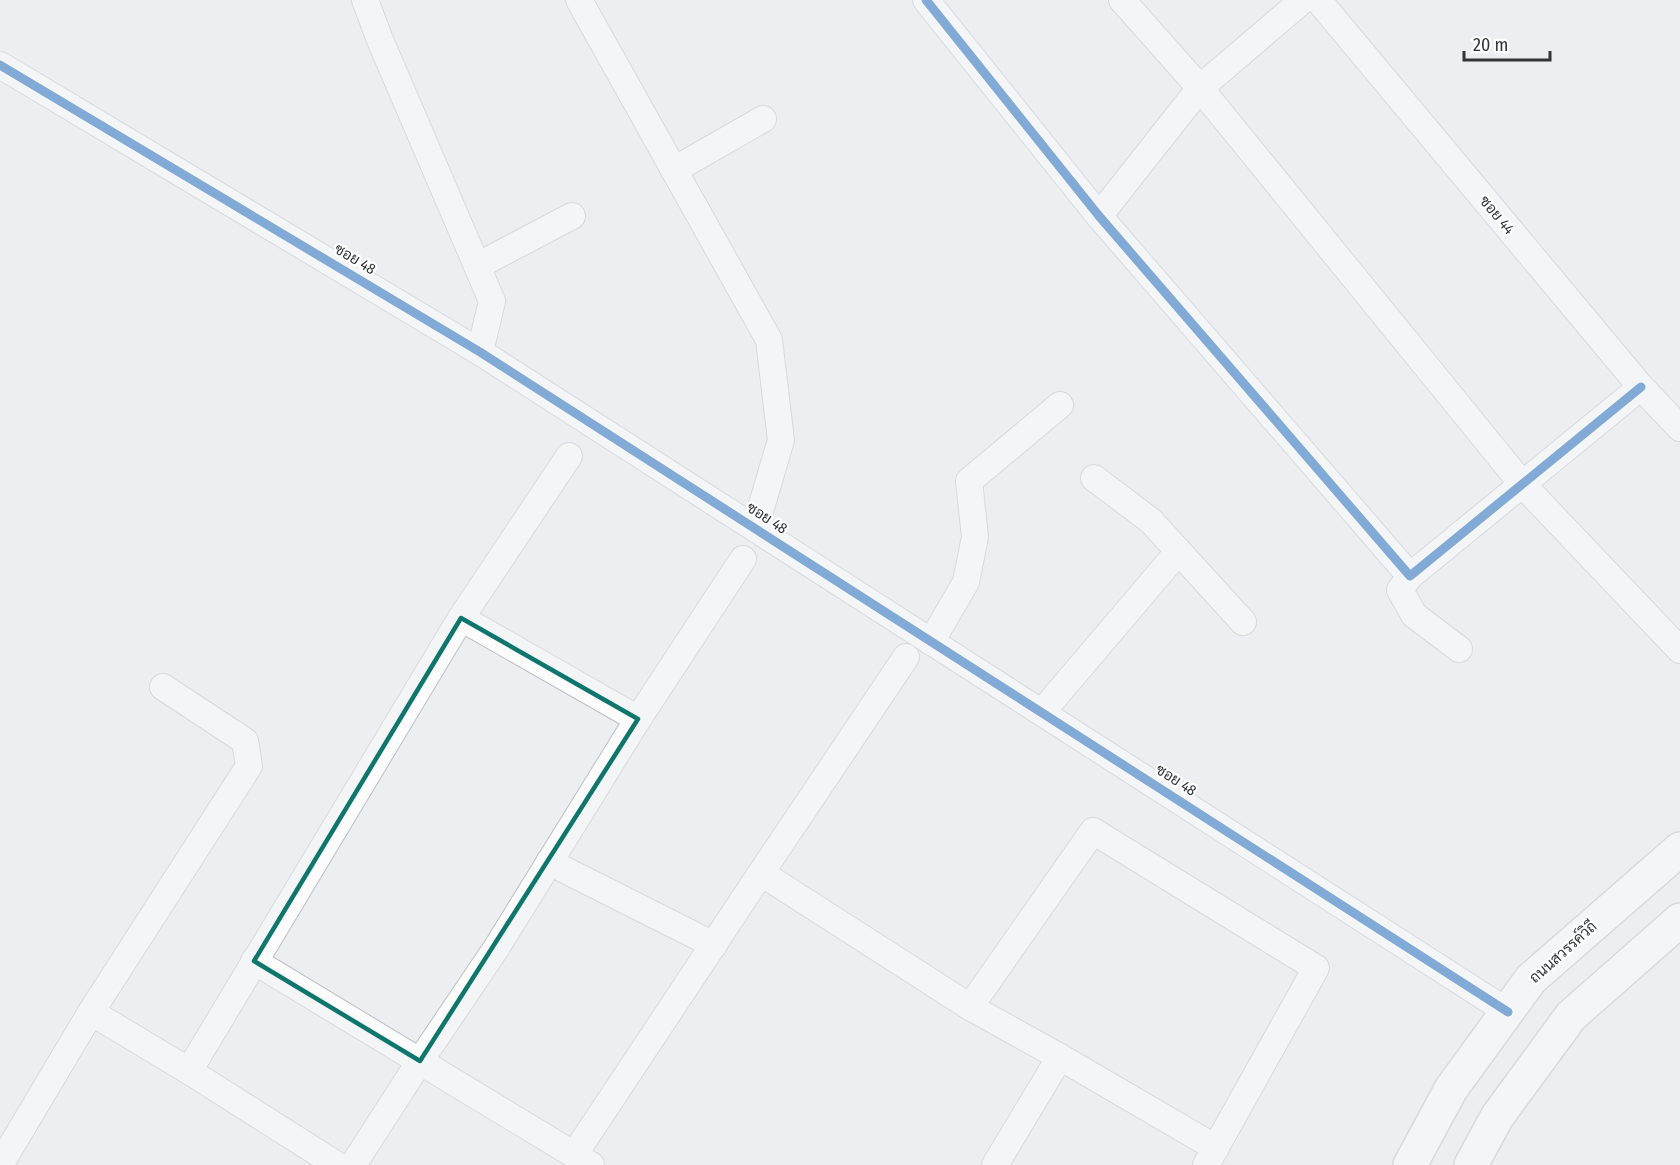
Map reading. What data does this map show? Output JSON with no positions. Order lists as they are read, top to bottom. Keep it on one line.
{"streets":{"main road":["ถนนสวรรค์วิถี"],"street":["ซอย 44","ซอย 48"]},"crossings":[["ซอย 48","ถนนสวรรค์วิถี"]],"scale_bar":"20 m"}
